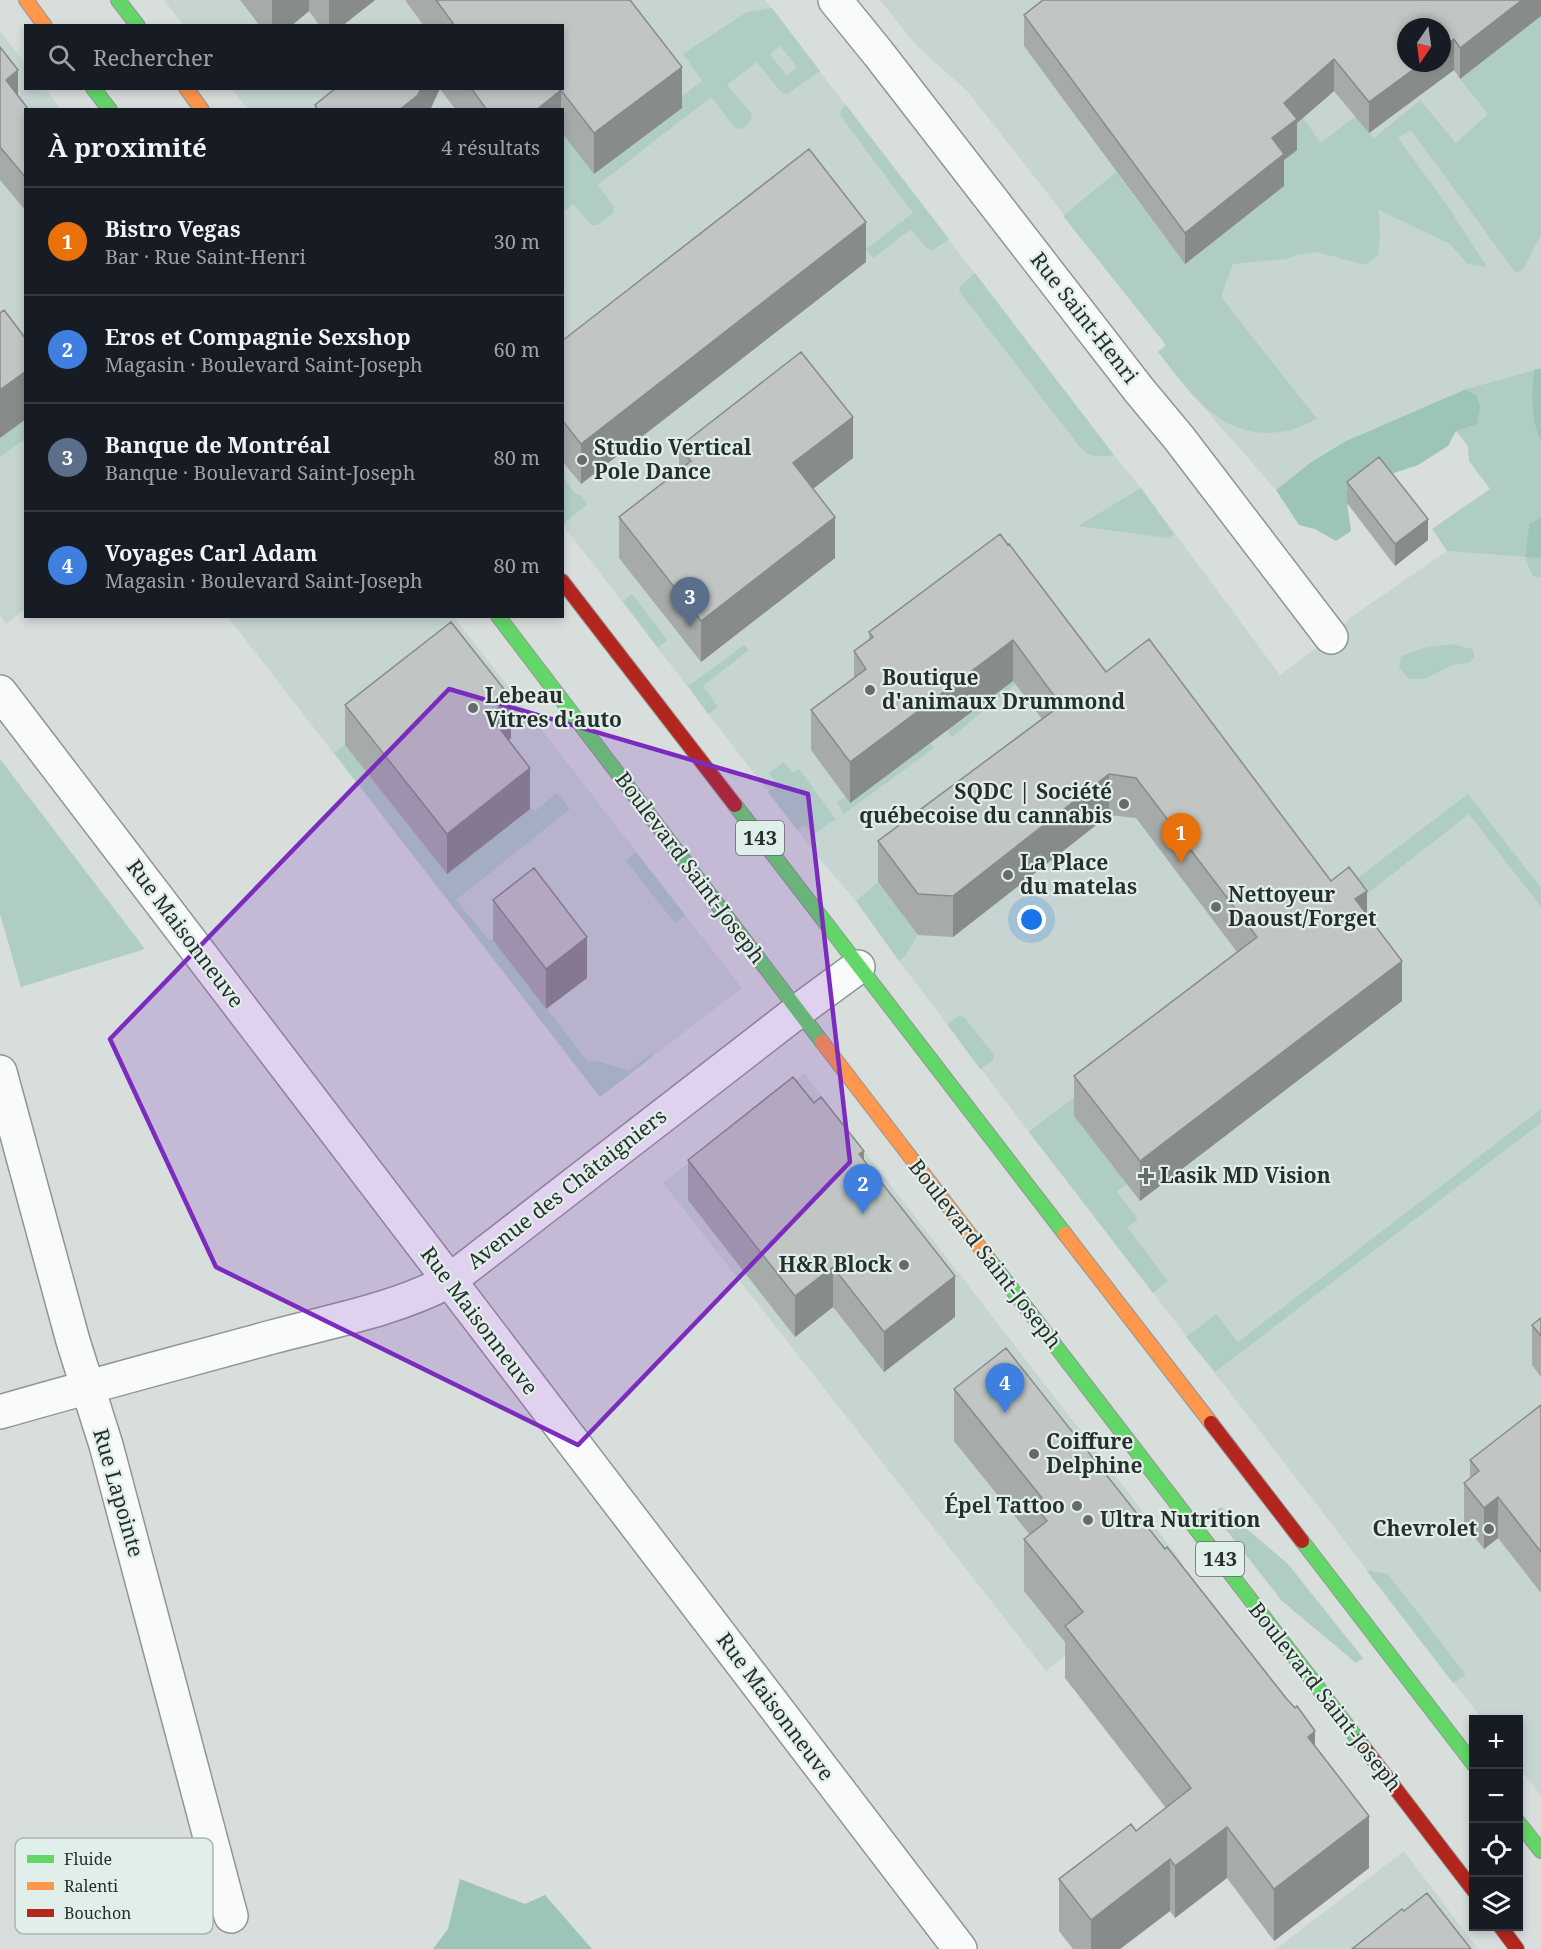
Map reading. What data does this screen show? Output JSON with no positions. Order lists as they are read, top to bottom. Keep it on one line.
{"streets":{"main road":["143","Boulevard Saint-Joseph"],"street":["Rue Saint-Henri","Rue Maisonneuve","Avenue des Châtaigniers","Rue Lapointe"]},"crossings":[["143","Avenue des Châtaigniers"],["Boulevard Saint-Joseph","Avenue des Châtaigniers"],["Rue Maisonneuve","Avenue des Châtaigniers"],["Avenue des Châtaigniers","Rue Lapointe"]],"places":{"other":["Studio Vertical Pole Dance","Boutique d'animaux Drummond","Lebeau Vitres d'auto","SQDC | Société québecoise du cannabis","La Place du matelas","Nettoyeur Daoust/Forget","H&R Block","Coiffure Delphine","Épel Tattoo","Ultra Nutrition","Chevrolet"],"health":["Lasik MD Vision"]},"legend":["Fluide","Ralenti","Bouchon"],"north":"bottom","page":{"search":"Rechercher","heading":["À proximité","4 résultats"],"list":[{"mark":"1","name":"Bistro Vegas","note":"Bar · Rue Saint-Henri","value":"30 m"},{"mark":"2","name":"Eros et Compagnie Sexshop","note":"Magasin · Boulevard Saint-Joseph","value":"60 m"},{"mark":"3","name":"Banque de Montréal","note":"Banque · Boulevard Saint-Joseph","value":"80 m"},{"mark":"4","name":"Voyages Carl Adam","note":"Magasin · Boulevard Saint-Joseph","value":"80 m"}],"pins":["3","1","2","4"],"map_buttons":["+","−"]}}
